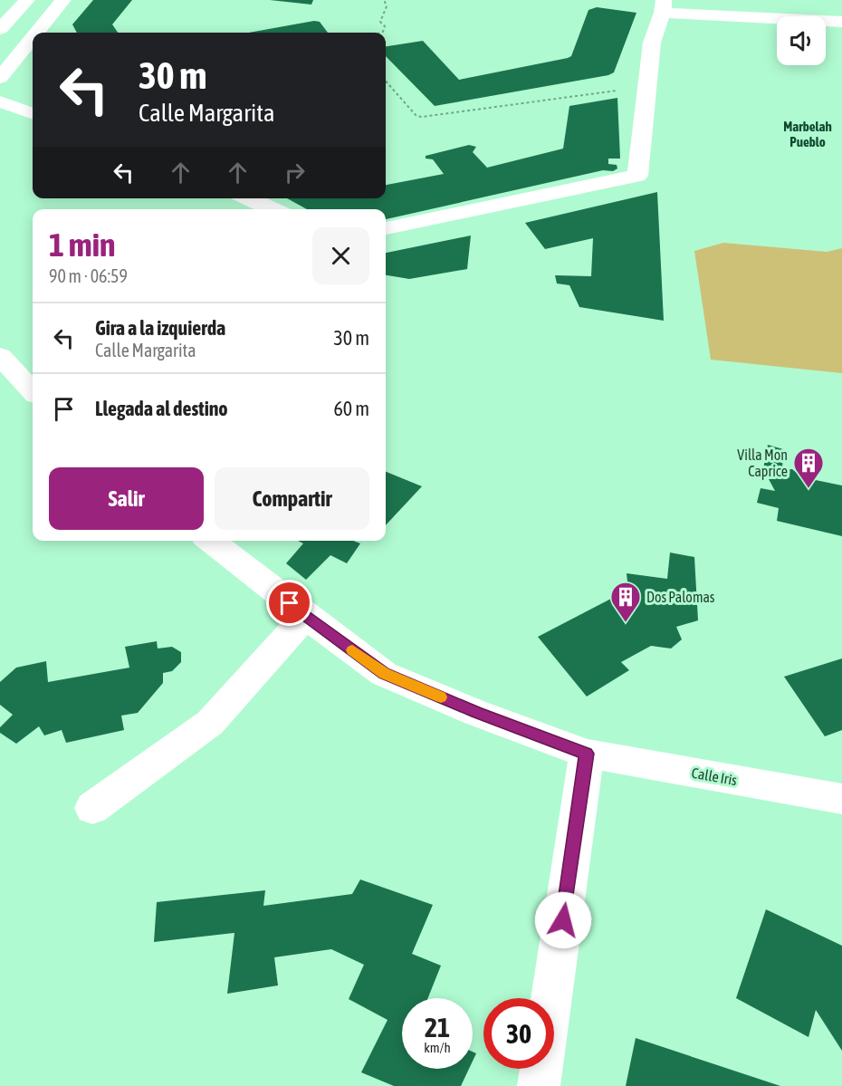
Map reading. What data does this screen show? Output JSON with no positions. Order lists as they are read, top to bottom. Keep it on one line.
{"streets":{"street":["Calle Iris"]},"districts":["Marbelah Pueblo"],"places":{"building":["Villa Mon Caprice","Dos Palomas"]},"page":{"turn":["30 m","Calle Margarita"],"heading":["1 min","90 m · 06:59"],"list":[{"name":"Gira a la izquierda","note":"Calle Margarita","value":"30 m"},{"name":"Llegada al destino","value":"60 m"}],"buttons":["Salir","Compartir"],"speed":"21 km/h","limit":"30"}}
